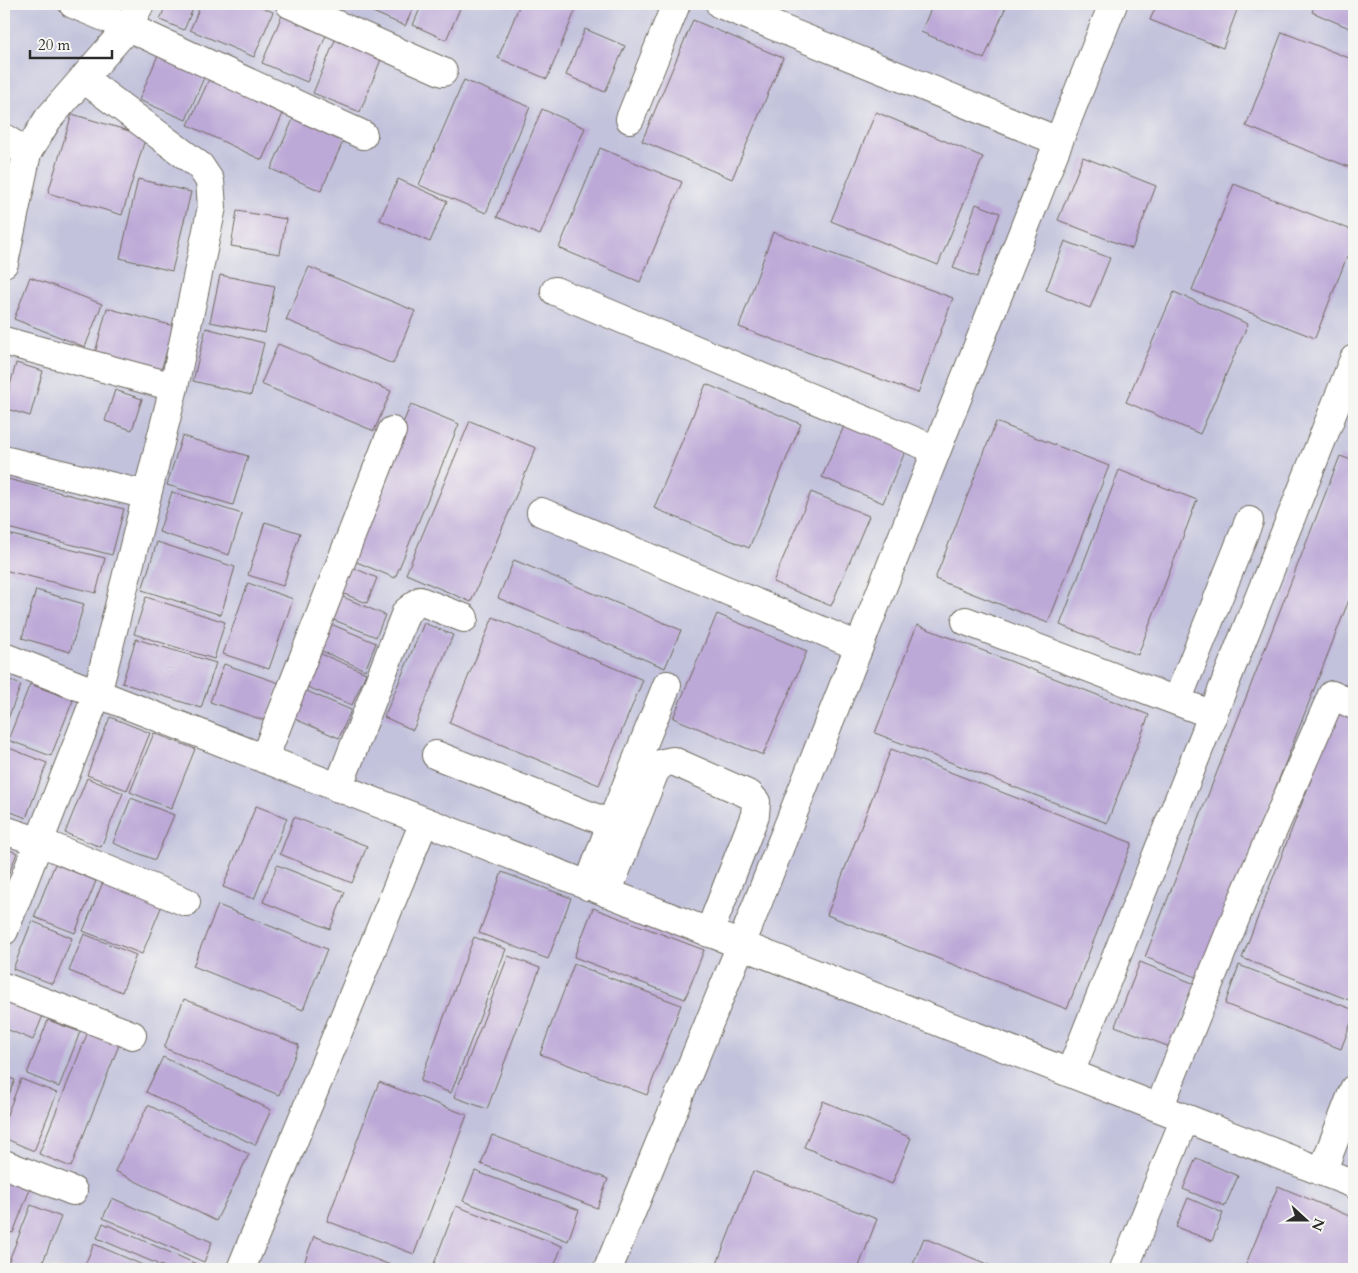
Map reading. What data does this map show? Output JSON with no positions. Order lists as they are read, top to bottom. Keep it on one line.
{"scale_bar":"20 m","north":"right"}
